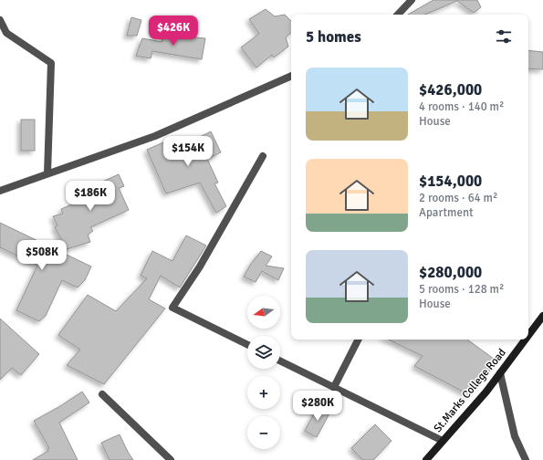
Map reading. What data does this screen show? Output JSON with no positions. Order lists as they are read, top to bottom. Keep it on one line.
{"streets":{"main road":["St.Marks College Road"]},"north":"left","page":{"heading":"5 homes","price":["$426K","$154K","$186K","$508K","$280K"],"list":[{"name":"$426,000","note":"4 rooms · 140 m² · House"},{"name":"$154,000","note":"2 rooms · 64 m² · Apartment"},{"name":"$280,000","note":"5 rooms · 128 m² · House"}],"map_buttons":["+","−"]}}
